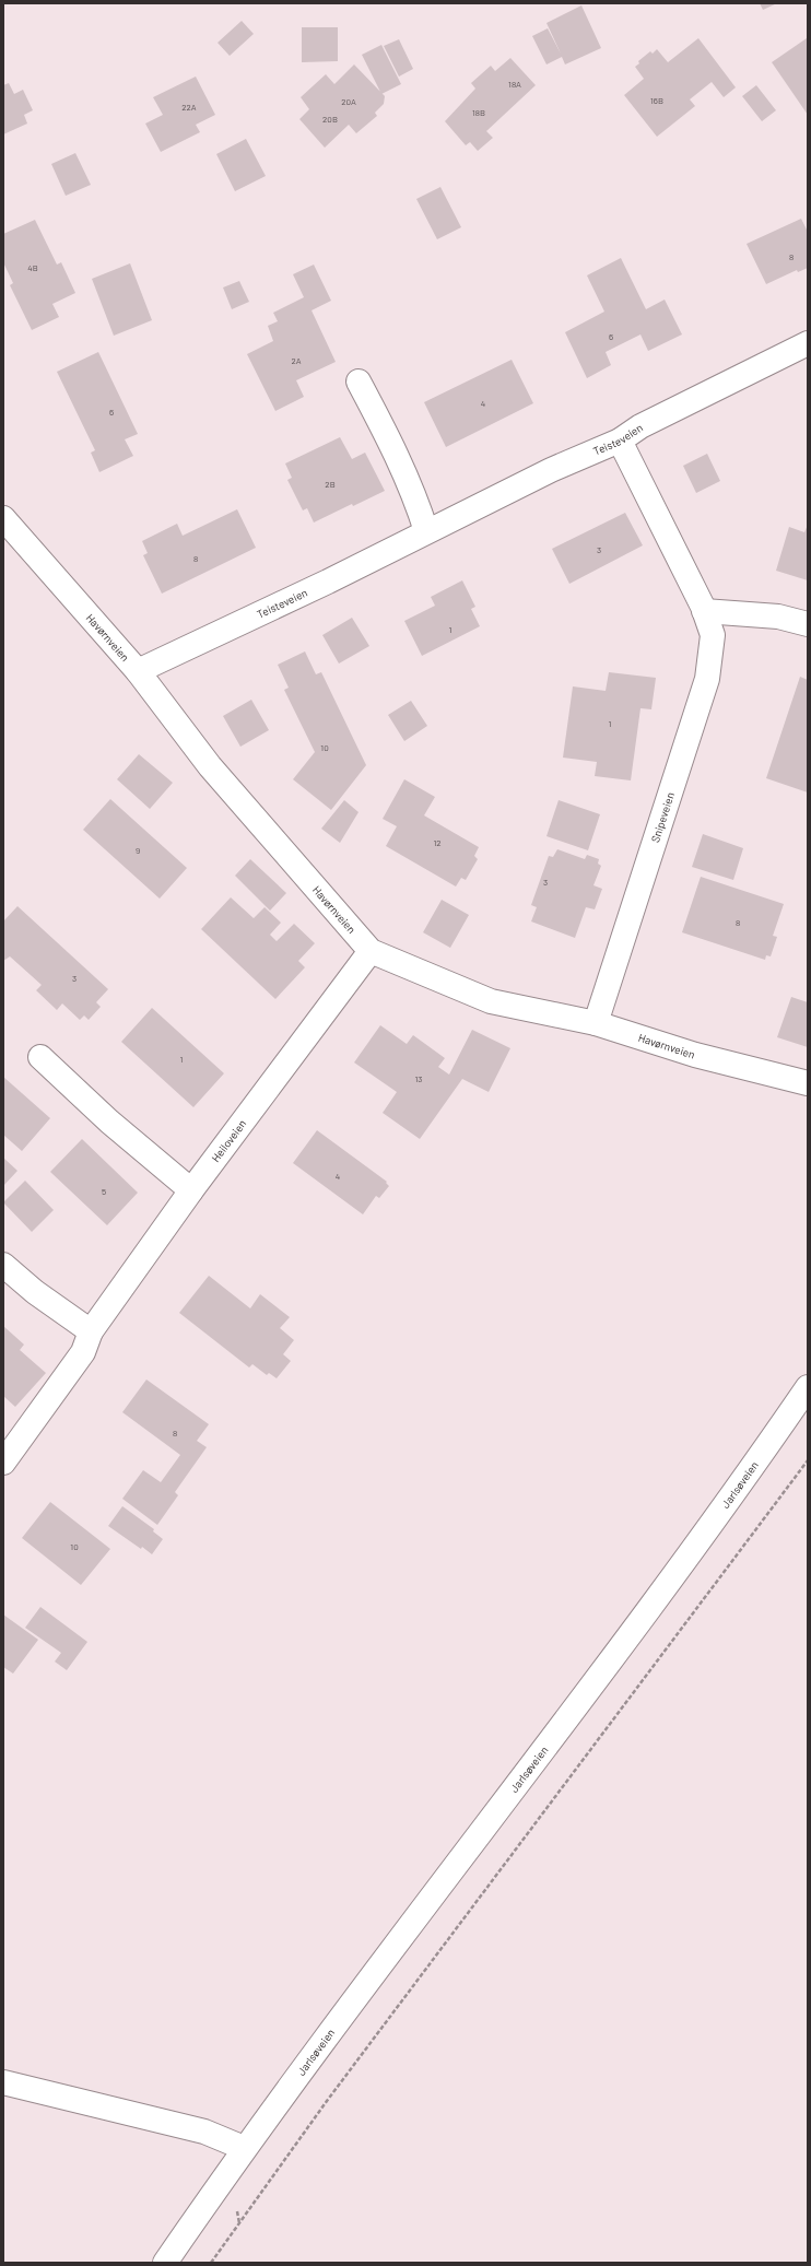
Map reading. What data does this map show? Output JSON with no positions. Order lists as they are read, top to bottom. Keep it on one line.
{"streets":{"street":["Teisteveien","Havørnveien","Snipeveien","Heiloveien","Jarlsøveien"]},"crossings":[["Teisteveien","Havørnveien"],["Teisteveien","Snipeveien"],["Havørnveien","Snipeveien"],["Havørnveien","Heiloveien"]],"house_numbers":["18A","16B","20A","22A","18B","20B","8","4B","6","2A","4","6","2B","3","8","1","1","10","12","9","3","8","3","1","13","4","5","8","10"]}
